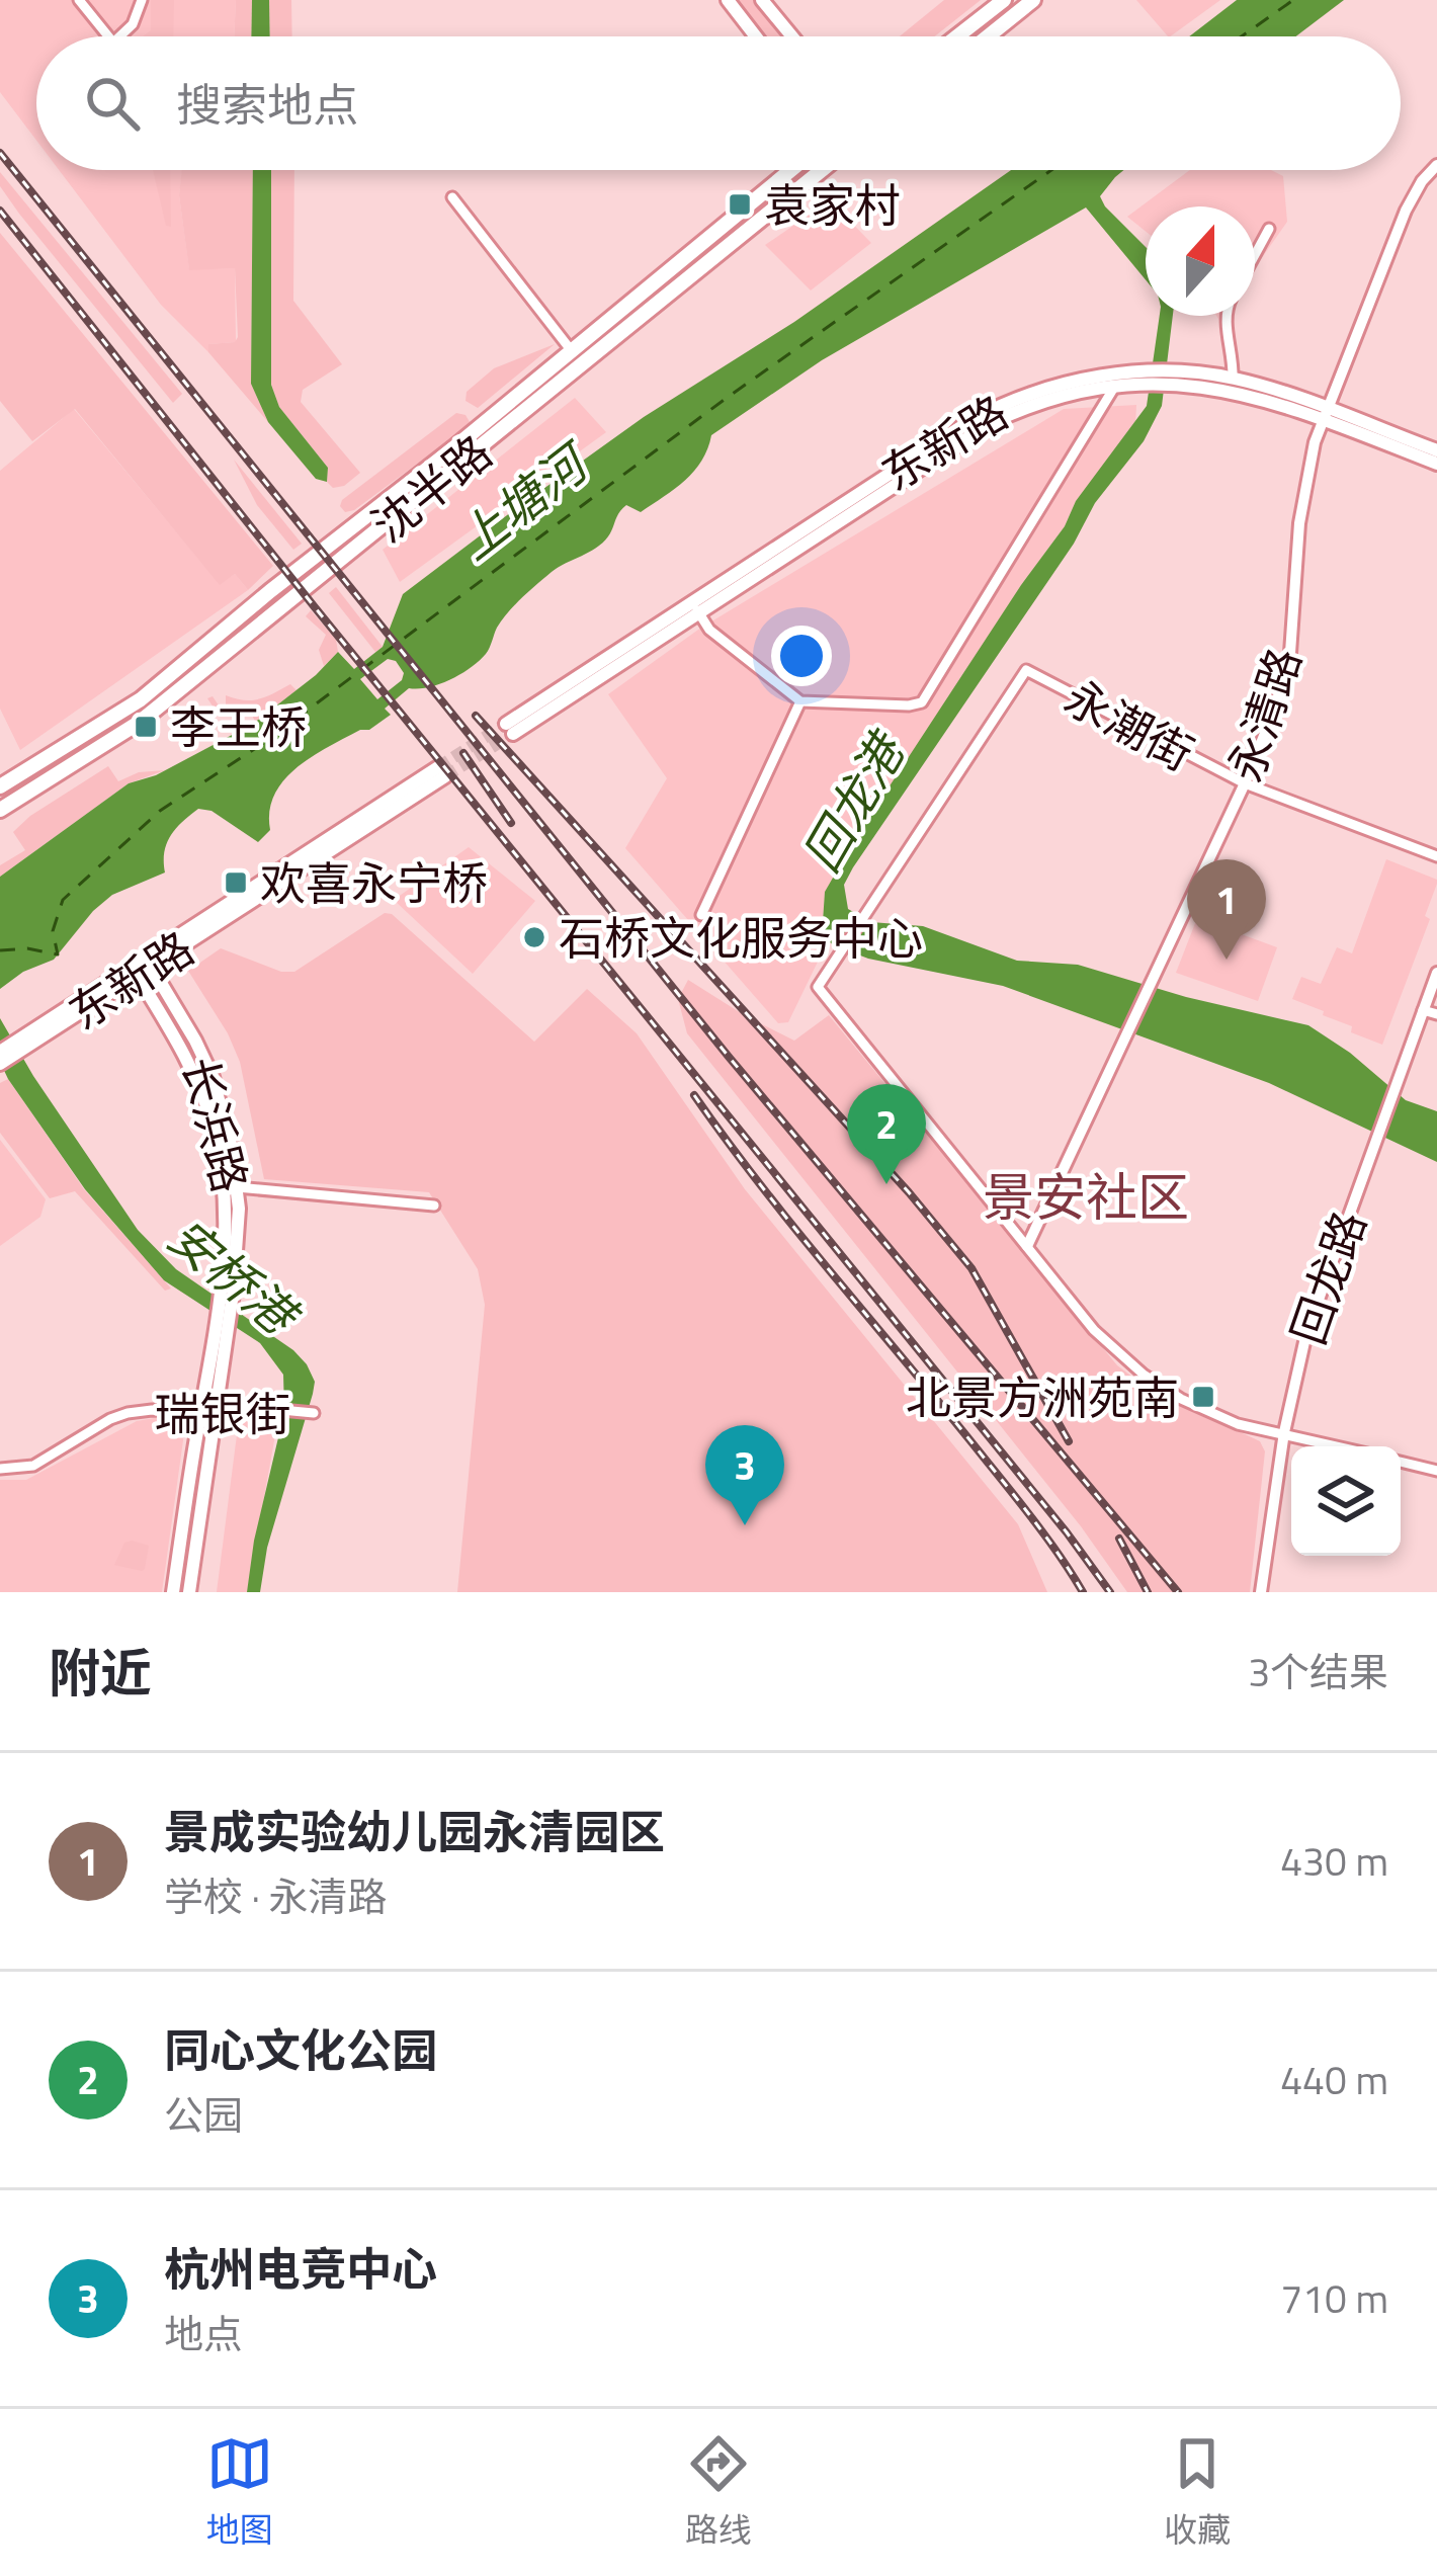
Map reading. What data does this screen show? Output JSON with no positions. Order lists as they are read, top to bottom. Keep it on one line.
{"streets":{"main road":["东新路","沈半路","长浜路"],"street":["永清路","永潮街","回龙路","瑞银街"]},"crossings":[["东新路","永清路"],["东新路","长浜路"],["永清路","永潮街"],["长浜路","瑞银街"]],"districts":["景安社区"],"water":["上塘河","回龙港","安桥港"],"places":{"transit":["袁家村","李王桥","欢喜永宁桥","北景方洲苑南"],"other":["石桥文化服务中心"]},"north":"top","page":{"search":"搜索地点","pins":["1","2","3"],"heading":["附近","3个结果"],"list":[{"mark":"1","name":"景成实验幼儿园永清园区","note":"学校 · 永清路","value":"430 m"},{"mark":"2","name":"同心文化公园","note":"公园","value":"440 m"},{"mark":"3","name":"杭州电竞中心","note":"地点","value":"710 m"}],"nav":["地图","路线","收藏"]}}
